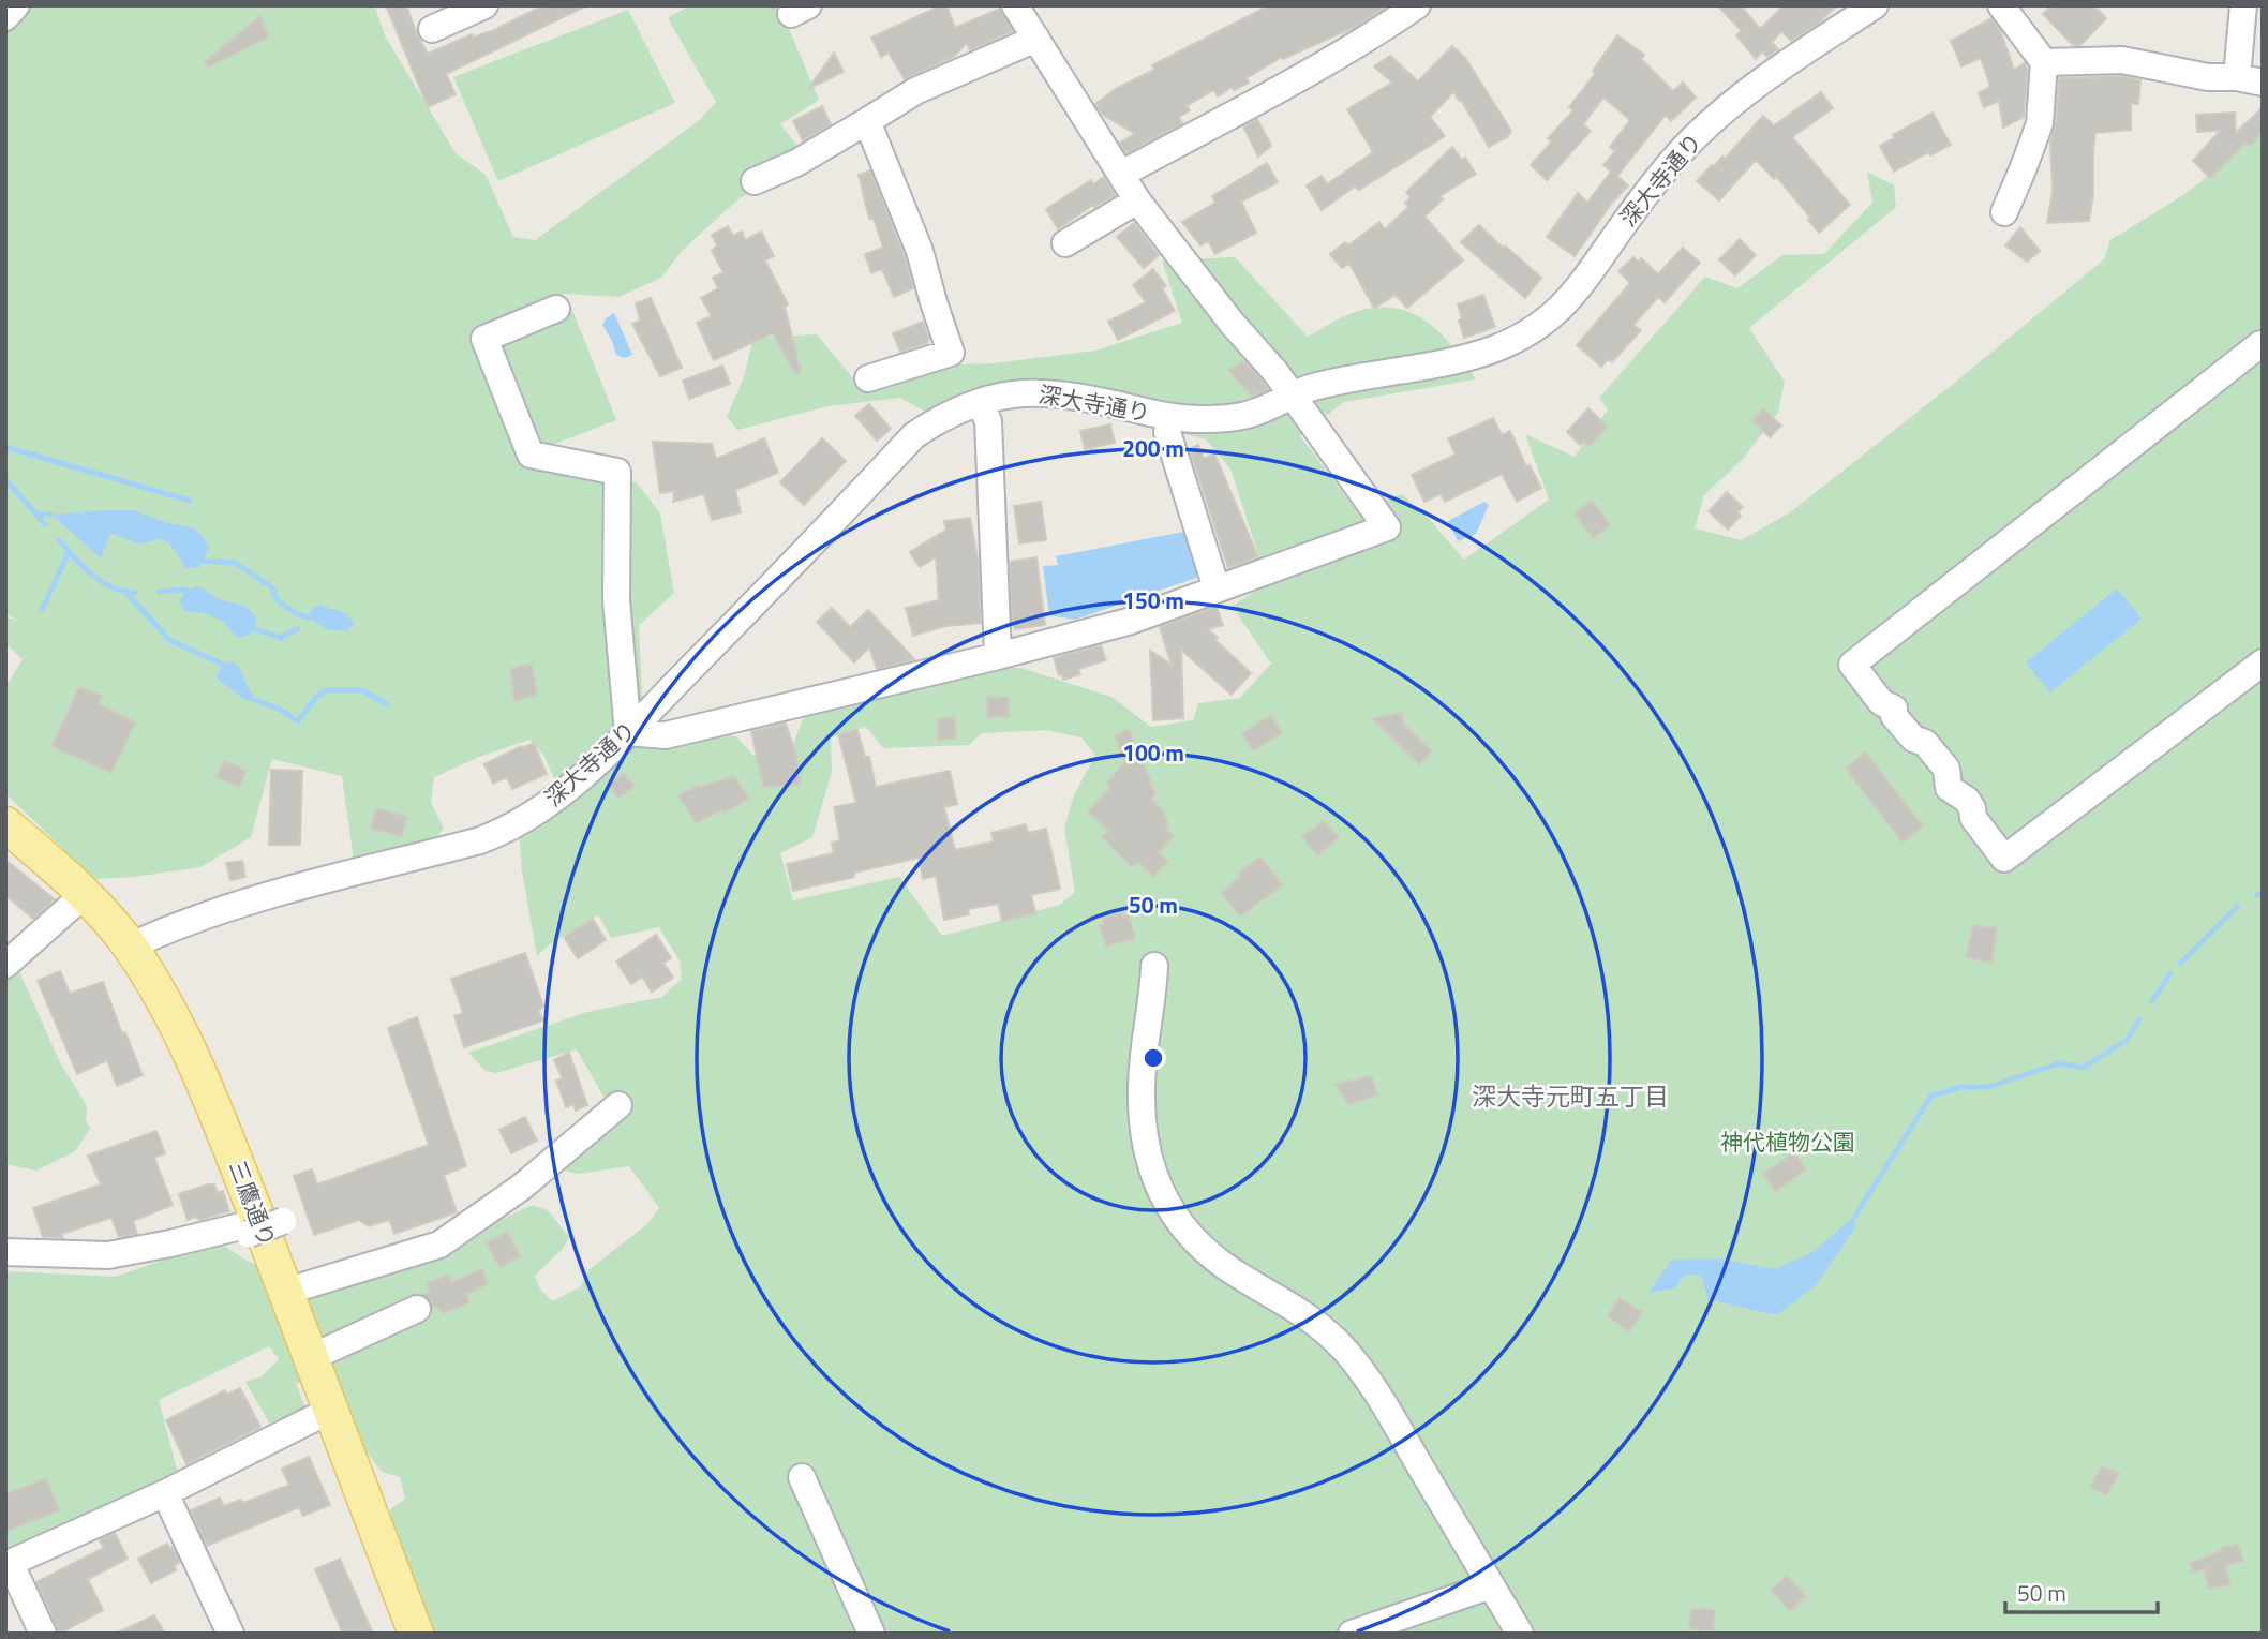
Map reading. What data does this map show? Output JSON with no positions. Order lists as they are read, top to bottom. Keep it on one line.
{"streets":{"main road":["三鷹通り"],"street":["深大寺通り"]},"crossings":[["深大寺通り","三鷹通り"]],"districts":["深大寺元町五丁目"],"parks":["神代植物公園"],"scale_bar":"50 m","rings":["200 m","150 m","100 m","50 m"]}
